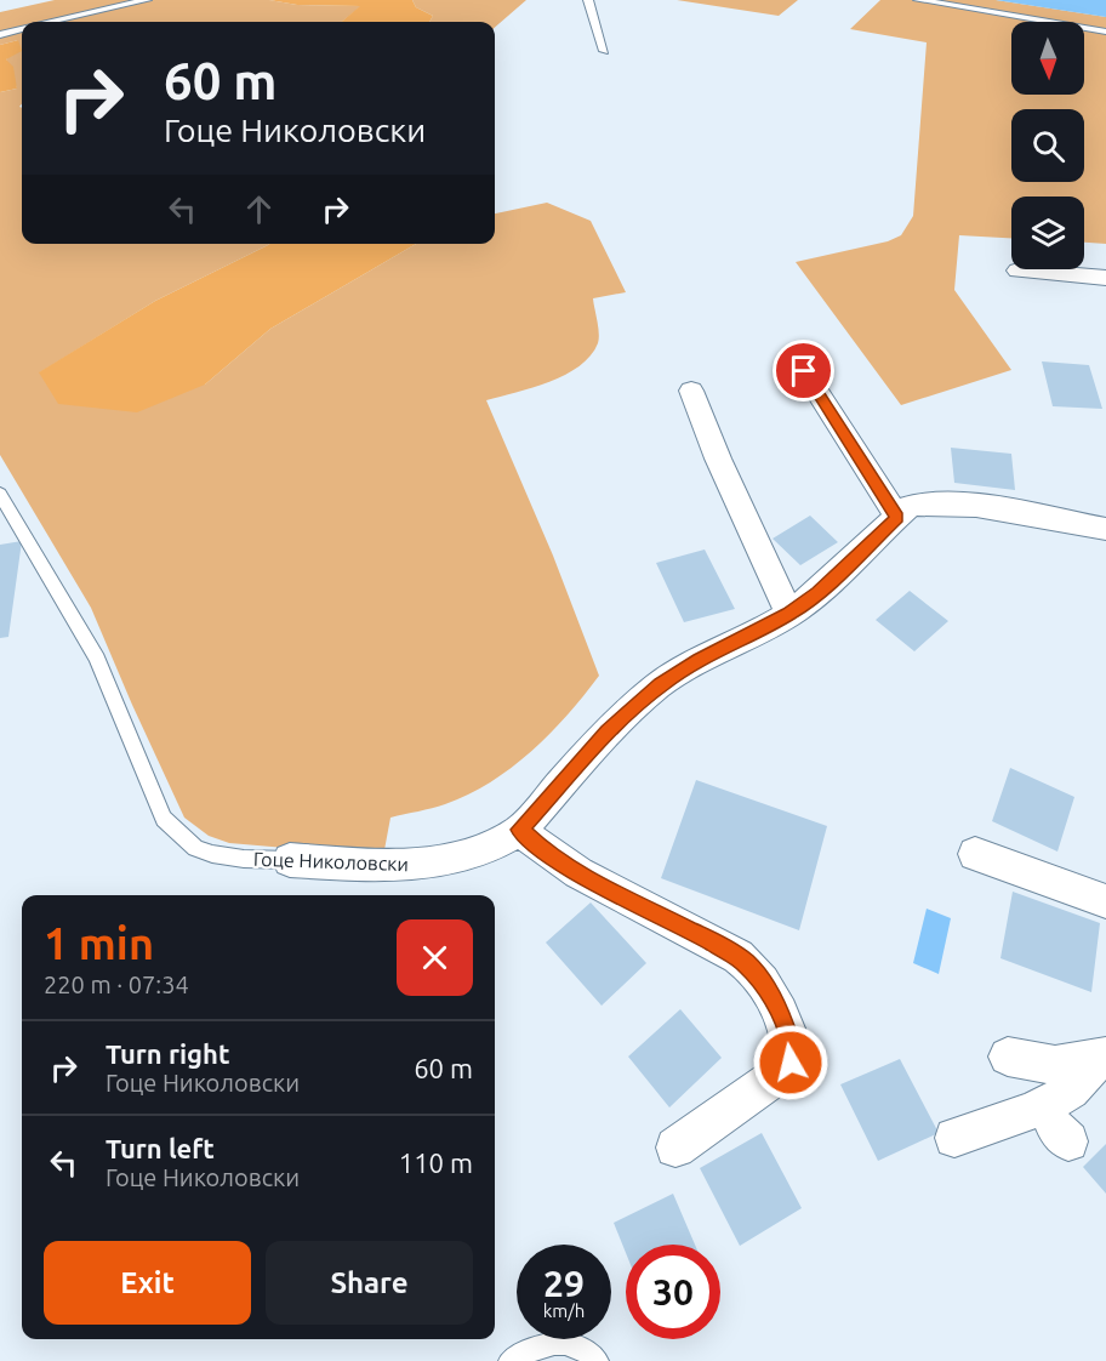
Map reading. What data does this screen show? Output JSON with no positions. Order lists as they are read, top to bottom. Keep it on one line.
{"streets":{"street":["Гоце Николовски"]},"north":"bottom","page":{"turn":["60 m","Гоце Николовски"],"heading":["1 min","220 m · 07:34"],"list":[{"name":"Turn right","note":"Гоце Николовски","value":"60 m"},{"name":"Turn left","note":"Гоце Николовски","value":"110 m"}],"buttons":["Exit","Share"],"speed":"29 km/h","limit":"30"}}
